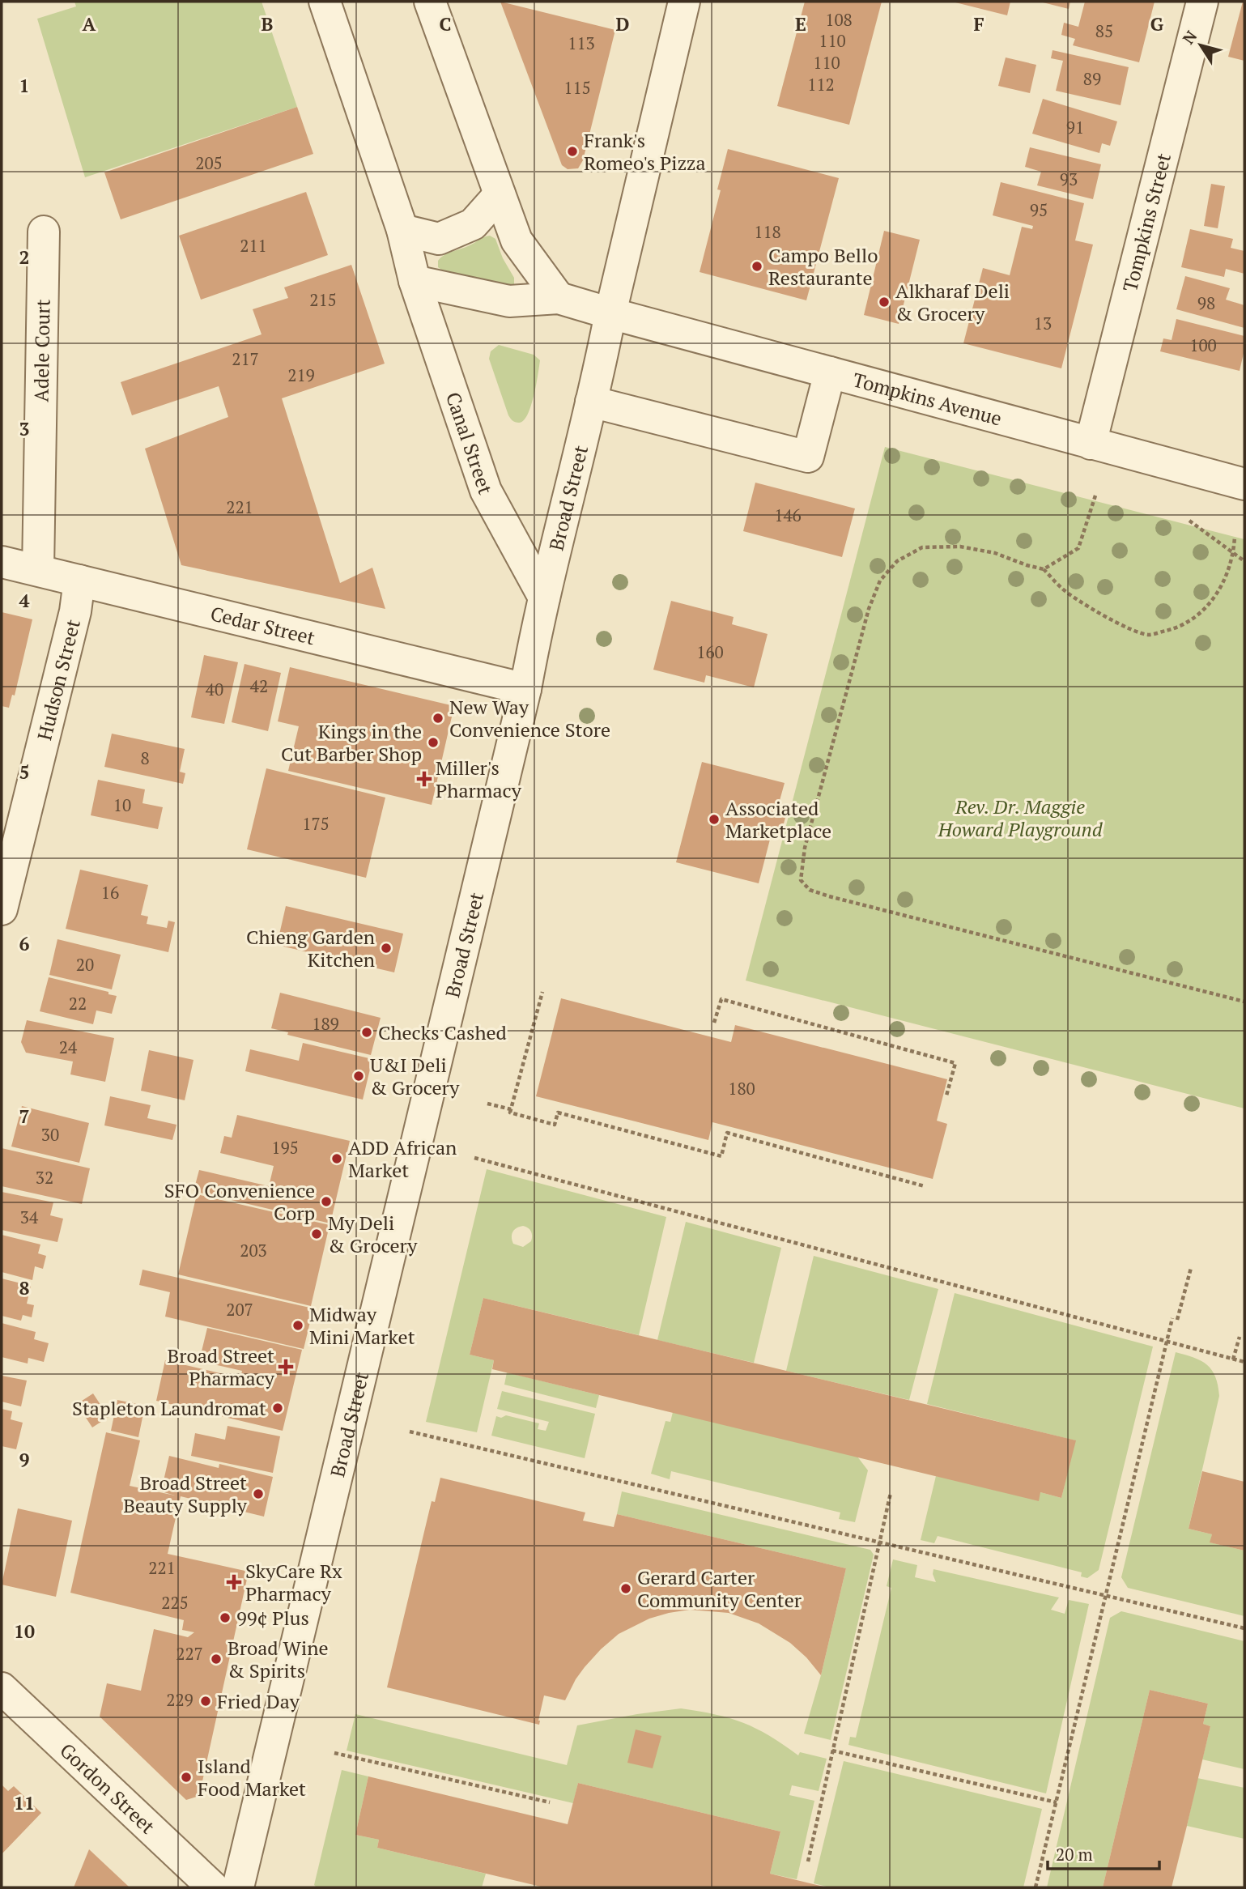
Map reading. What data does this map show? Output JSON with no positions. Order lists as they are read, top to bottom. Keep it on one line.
{"streets":{"street":["Tompkins Street","Adele Court","Tompkins Avenue","Canal Street","Broad Street","Cedar Street","Hudson Street","Gordon Street"]},"crossings":[["Tompkins Street","Tompkins Avenue"],["Adele Court","Cedar Street"],["Tompkins Avenue","Broad Street"],["Canal Street","Broad Street"],["Broad Street","Cedar Street"],["Cedar Street","Hudson Street"]],"parks":["Rev. Dr. Maggie Howard Playground"],"places":{"other":["Frank's Romeo's Pizza","Campo Bello Restaurante","Alkharaf Deli & Grocery","New Way Convenience Store","Kings in the Cut Barber Shop","Associated Marketplace","Chieng Garden Kitchen","Checks Cashed","U&I Deli & Grocery","ADD African Market","SFO Convenience Corp","My Deli & Grocery","Midway Mini Market","Stapleton Laundromat","Broad Street Beauty Supply","Gerard Carter Community Center","99¢ Plus","Broad Wine & Spirits","Fried Day","Island Food Market"],"health":["Miller's Pharmacy","Broad Street Pharmacy","SkyCare Rx Pharmacy"]},"house_numbers":["108","85","110","113","110","89","112","115","91","205","93","95","118","211","215","98","13","100","217","219","221","146","160","42","40","8","10","175","16","20","22","189","24","180","30","195","32","34","203","207","221","225","227","229"],"scale_bar":"20 m","north":"top left","grid":{"columns":["A","B","C","D","E","F","G"],"rows":["1","2","3","4","5","6","7","8","9","10","11"]}}
